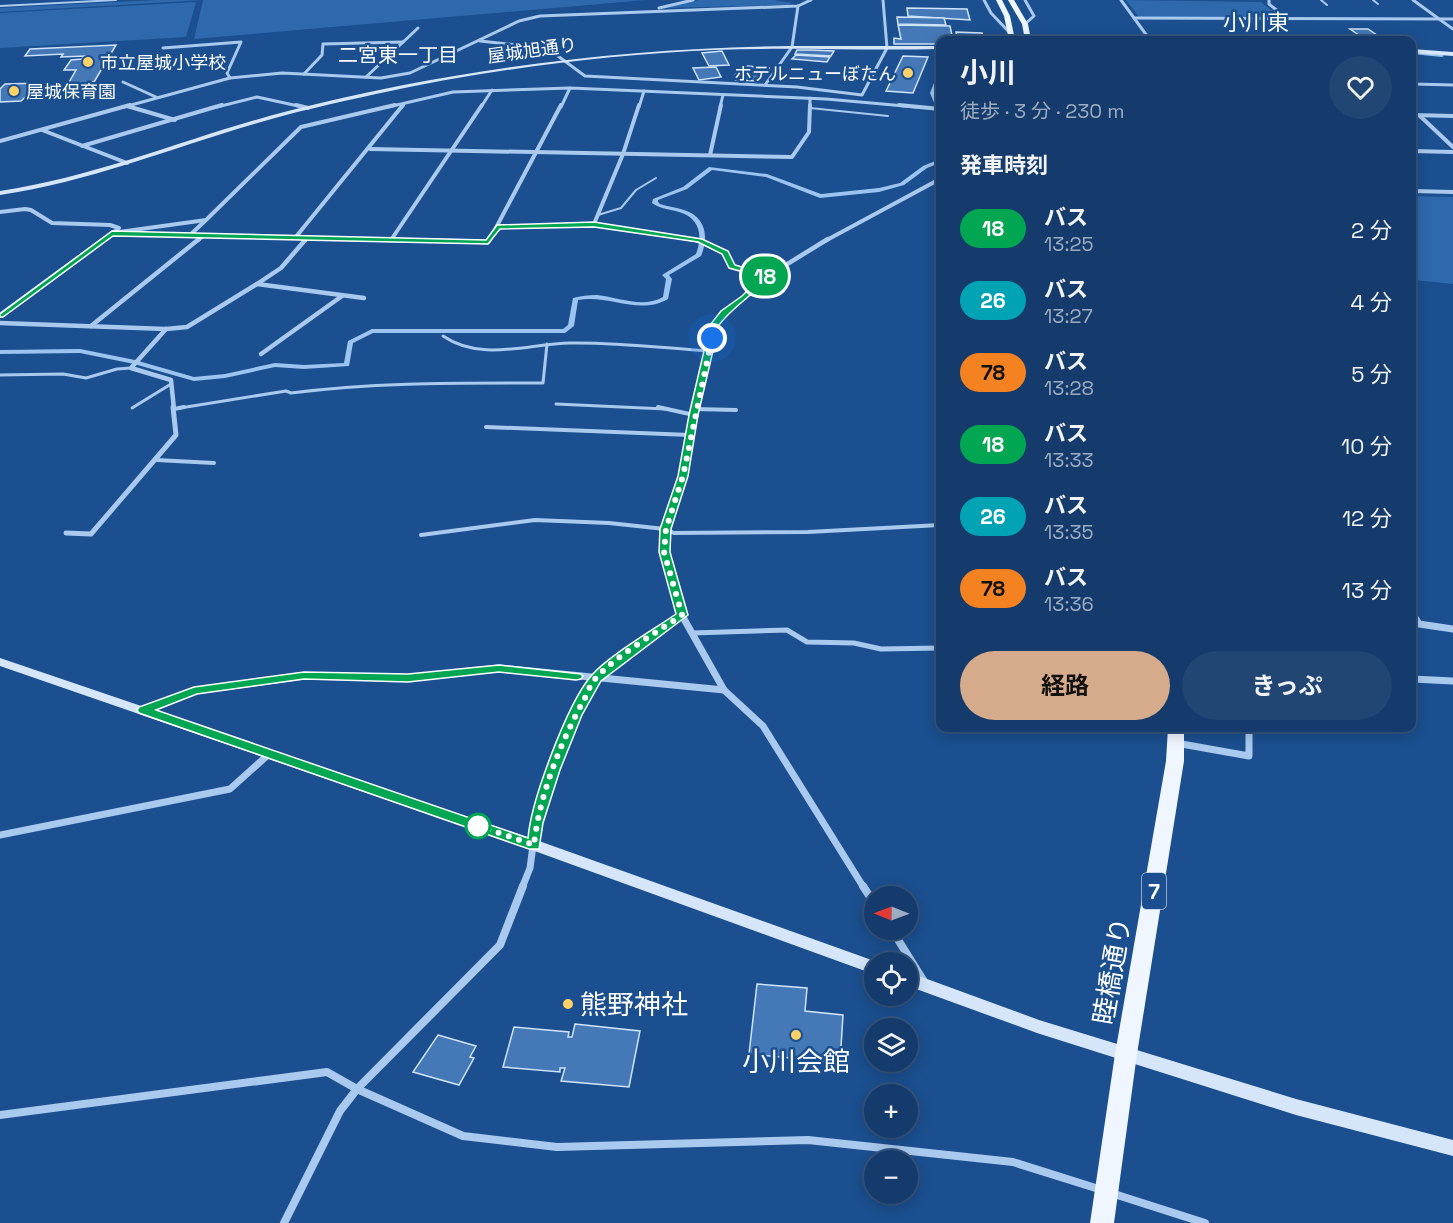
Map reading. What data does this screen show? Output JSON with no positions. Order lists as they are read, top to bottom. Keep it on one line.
{"streets":{"main road":["7","睦橋通り"],"street":["屋城旭通り"]},"districts":["小川東","二宮東一丁目"],"places":["市立屋城小学校","ホテルニューぼたん","屋城保育園","熊野神社","小川会館"],"lines":["bus line 18"],"north":"left","page":{"on_map":"18","heading":[["小川","徒歩 · 3 分 · 230 m"],"発車時刻"],"list":[{"mark":"18","name":"バス","note":"13:25","value":"2 分"},{"mark":"26","name":"バス","note":"13:27","value":"4 分"},{"mark":"78","name":"バス","note":"13:28","value":"5 分"},{"mark":"18","name":"バス","note":"13:33","value":"10 分"},{"mark":"26","name":"バス","note":"13:35","value":"12 分"},{"mark":"78","name":"バス","note":"13:36","value":"13 分"}],"buttons":["経路","きっぷ"],"map_buttons":["+","−"]}}
